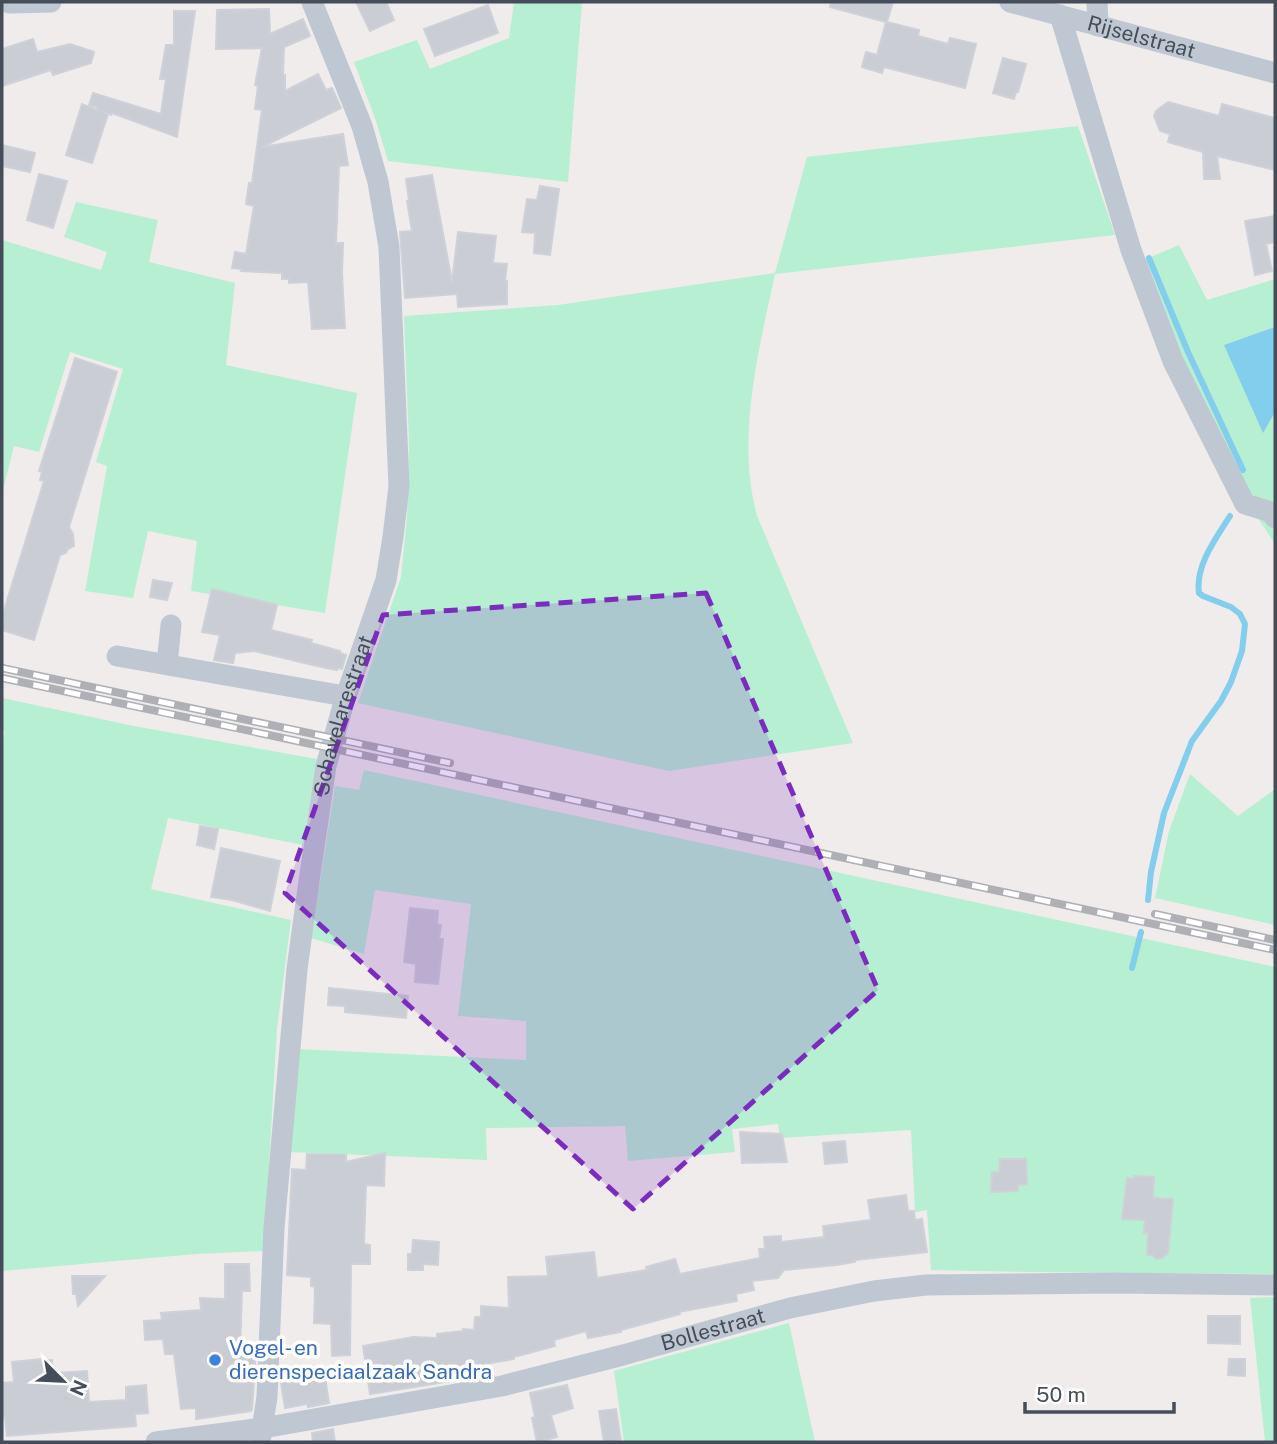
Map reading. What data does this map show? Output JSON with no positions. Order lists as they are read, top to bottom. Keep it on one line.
{"streets":{"street":["Rijselstraat","Schavelarestraat","Bollestraat"]},"crossings":[["Schavelarestraat","Bollestraat"]],"places":["Vogel- en dierenspeciaalzaak Sandra"],"scale_bar":"50 m","north":"bottom right"}
